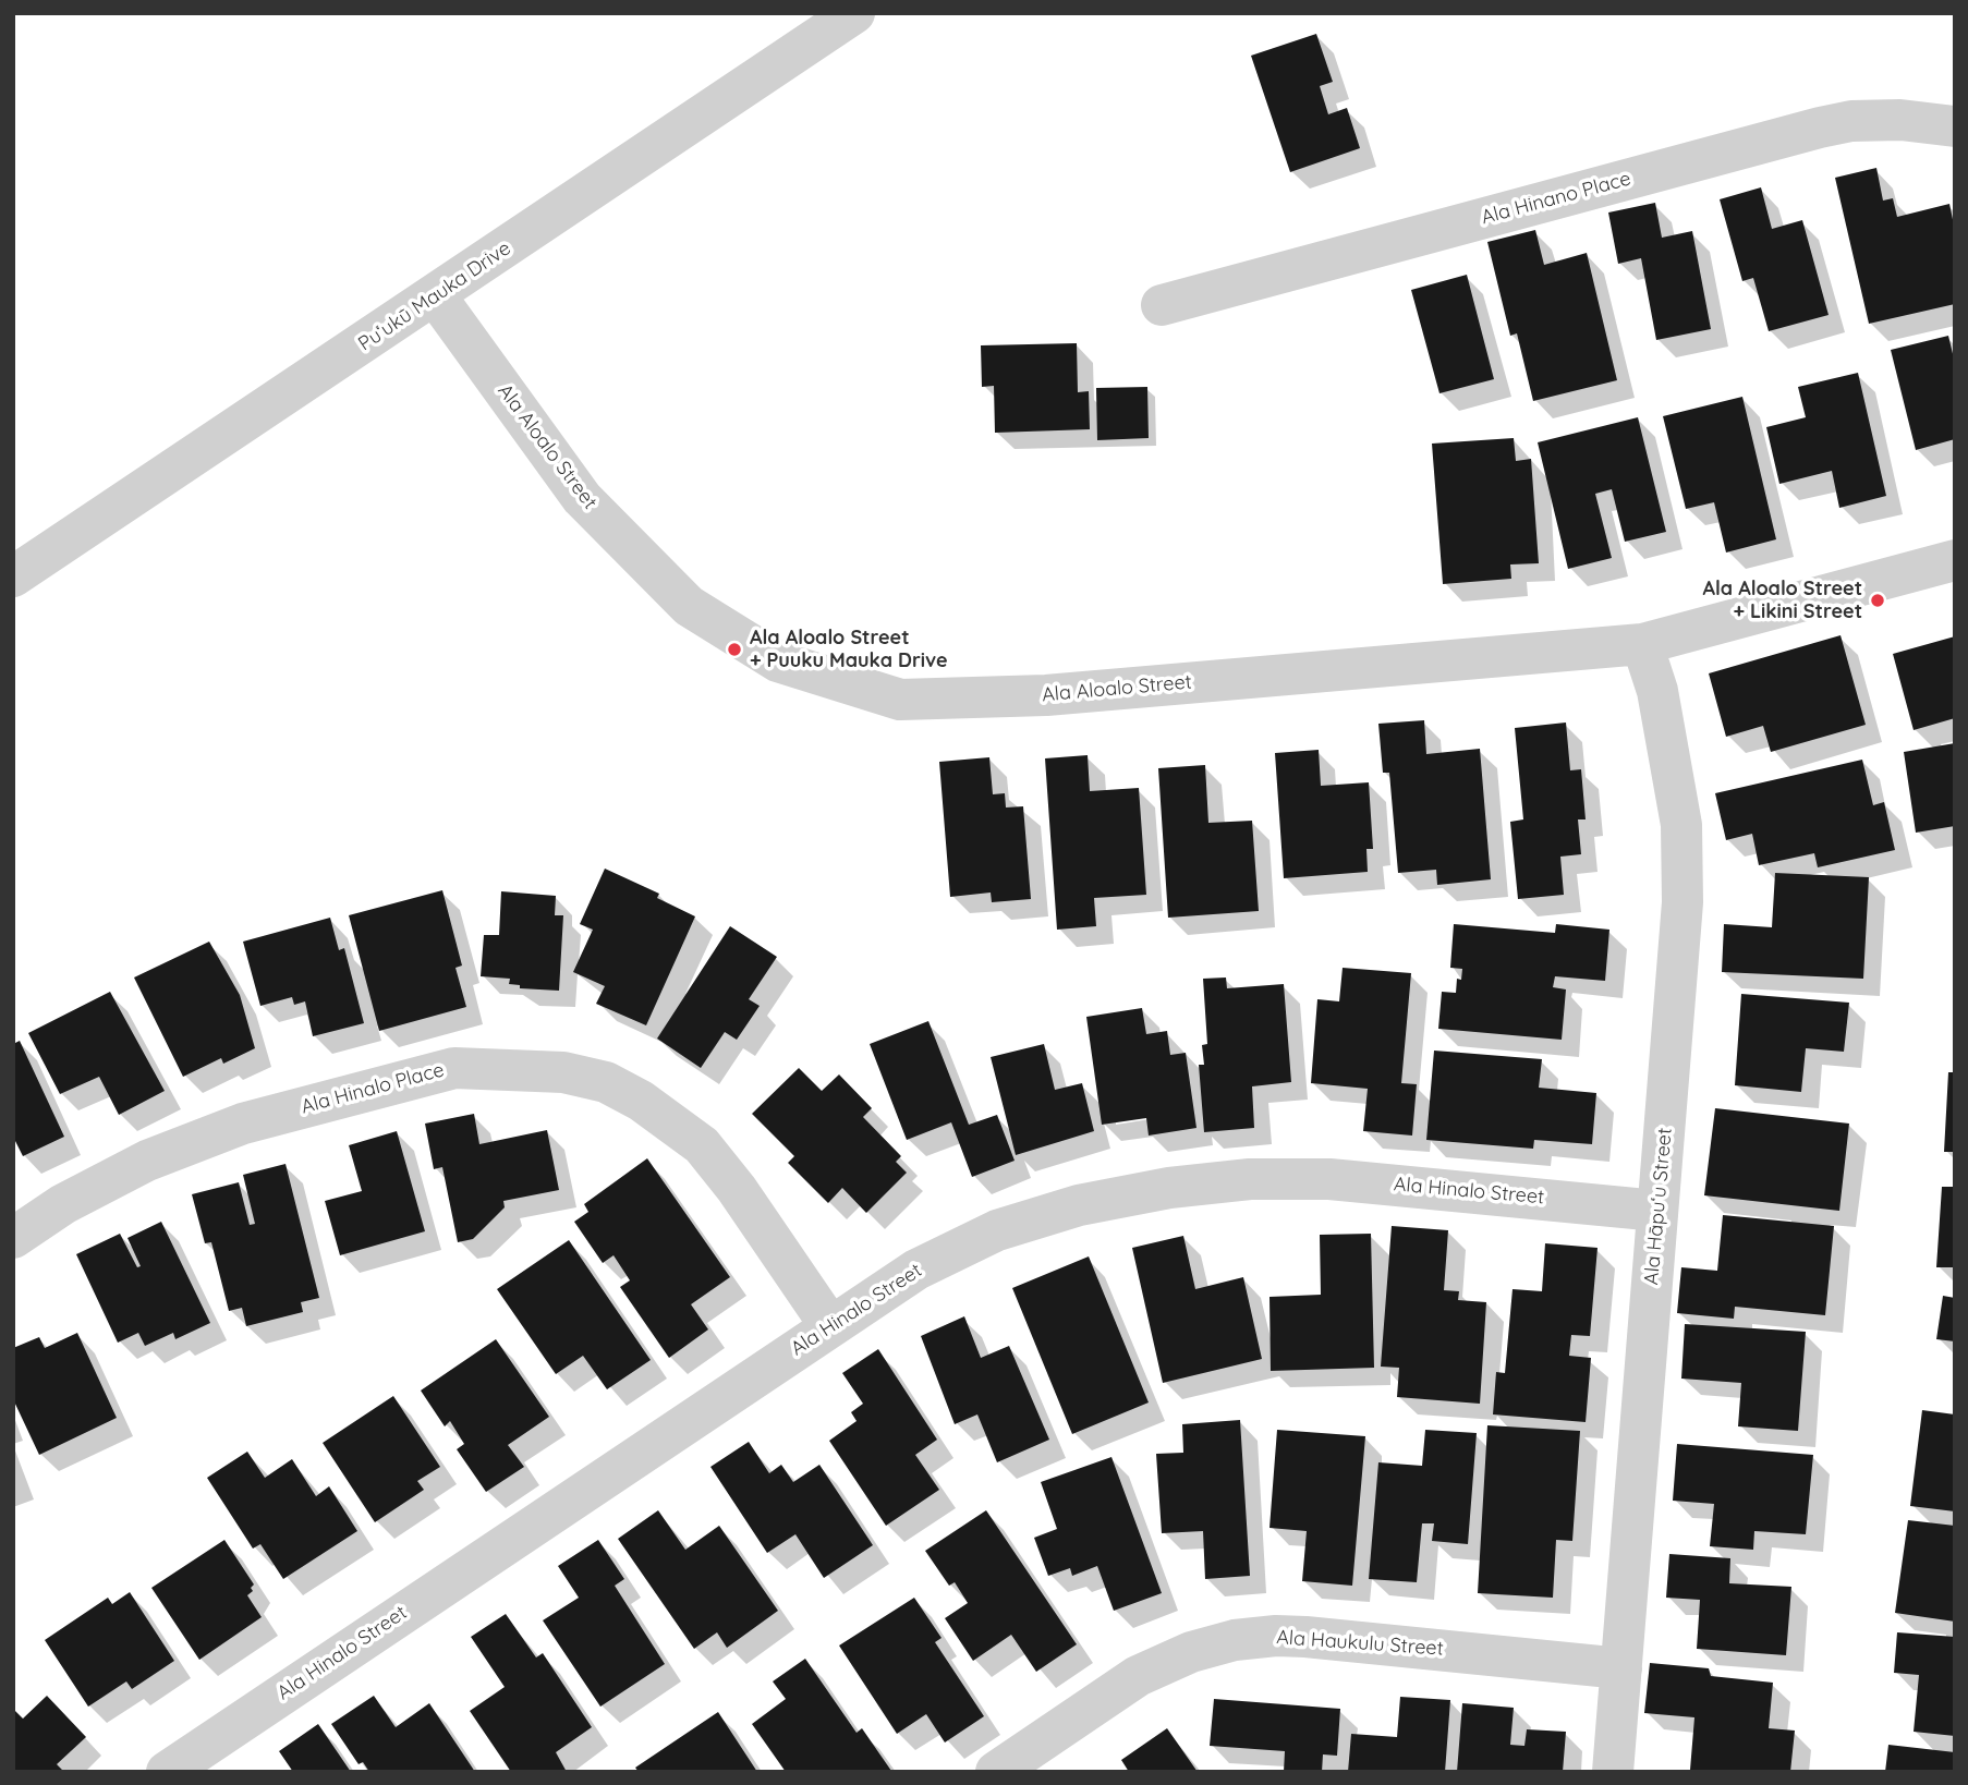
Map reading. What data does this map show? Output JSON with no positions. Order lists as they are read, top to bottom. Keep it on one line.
{"streets":{"street":["Ala Hinano Place","Puʻukū Mauka Drive","Ala Aloalo Street","Ala Hinalo Place","Ala Hinalo Street","Ala Hāpuʻu Street","Ala Haukulu Street"]},"crossings":[["Puʻukū Mauka Drive","Ala Aloalo Street"],["Ala Aloalo Street","Ala Hāpuʻu Street"],["Ala Hinalo Place","Ala Hinalo Street"],["Ala Hinalo Street","Ala Hāpuʻu Street"],["Ala Hāpuʻu Street","Ala Haukulu Street"]],"places":["Ala Aloalo Street + Likini Street","Ala Aloalo Street + Puuku Mauka Drive"]}
